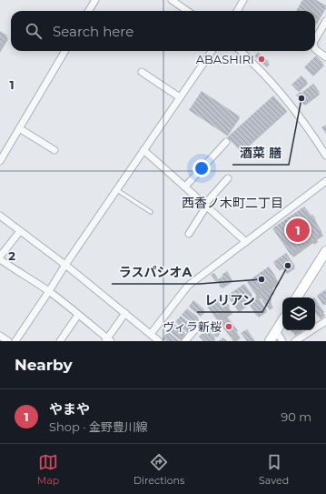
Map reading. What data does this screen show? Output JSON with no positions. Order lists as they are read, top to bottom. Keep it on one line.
{"districts":["西香ノ木町二丁目"],"places":["ABASHIRI","酒菜 膳","レリアン","ラスパシオA","ヴィラ新桜"],"page":{"search":"Search here","pins":"1","heading":"Nearby","list":[{"mark":"1","name":"やまや","note":"Shop · 金野豊川線","value":"90 m"}],"nav":["Map","Directions","Saved"]},"grid":{"rows":["1","2"]}}
